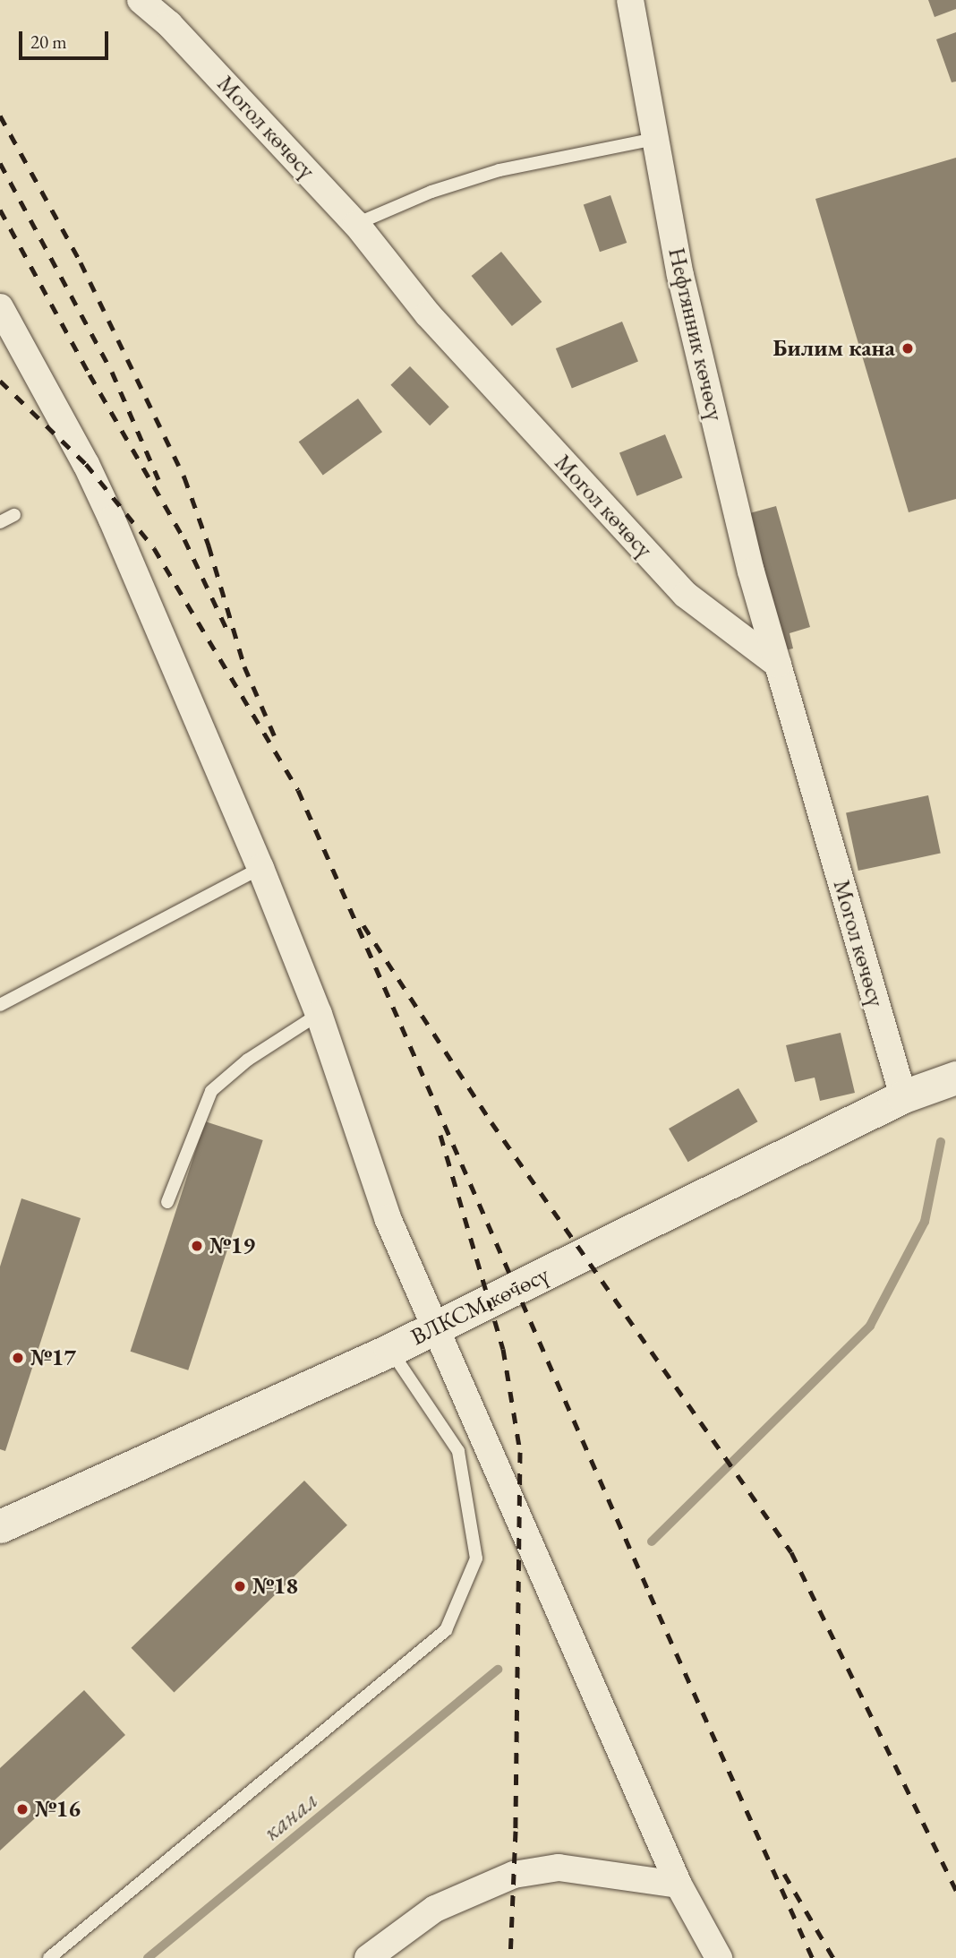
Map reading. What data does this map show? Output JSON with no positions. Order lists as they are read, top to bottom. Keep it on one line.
{"streets":{"street":["Могол көчөсү","Нефтянник көчөсү","ВЛКСМ көчөсү"]},"crossings":[["Могол көчөсү","Нефтянник көчөсү"],["Могол көчөсү","ВЛКСМ көчөсү"]],"water":["канал"],"places":["Билим кана","№19","№17","№18","№16"],"scale_bar":"20 m"}
